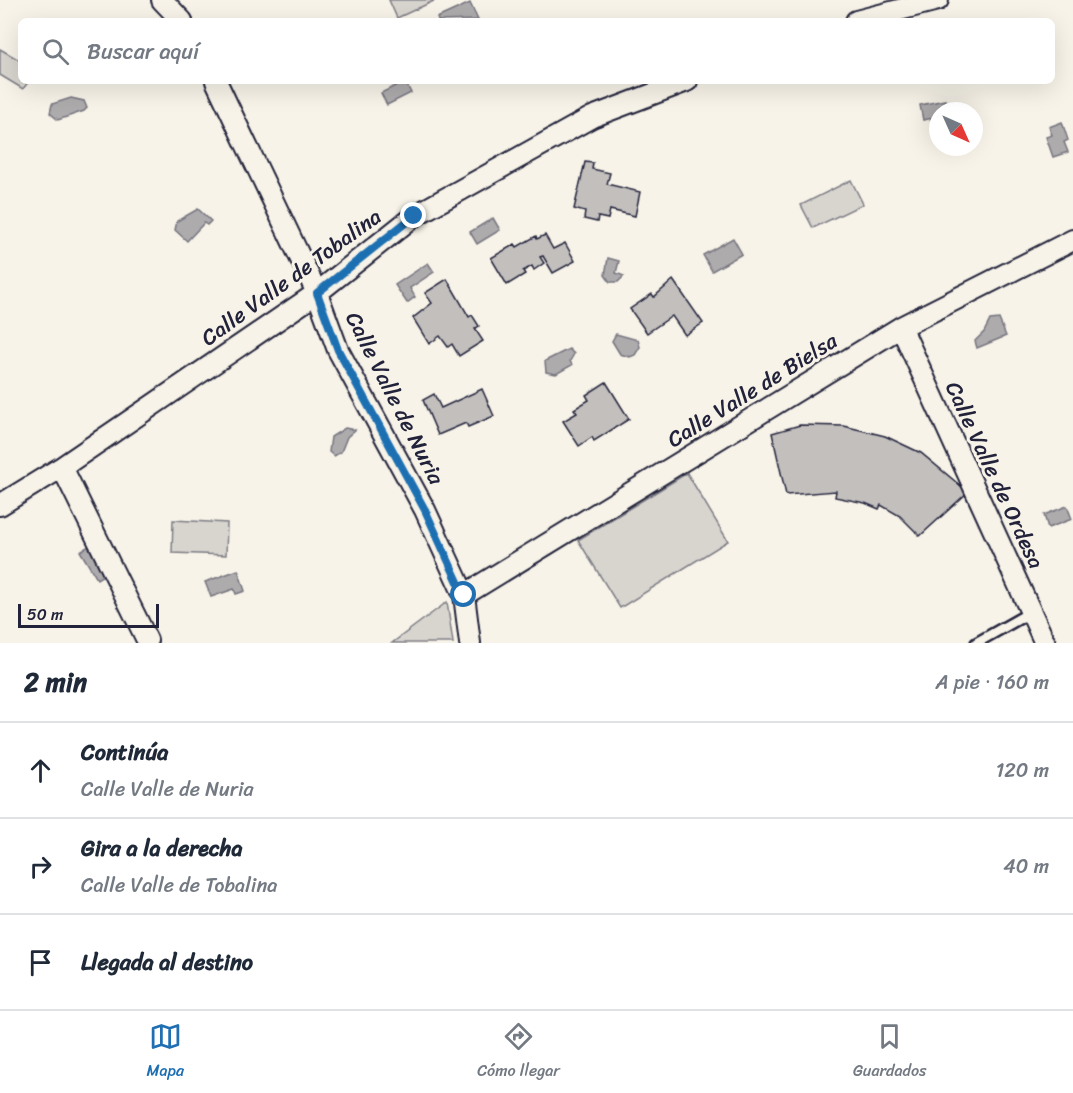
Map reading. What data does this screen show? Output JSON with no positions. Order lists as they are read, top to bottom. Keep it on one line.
{"streets":{"street":["Calle Valle de Tobalina","Calle Valle de Bielsa","Calle Valle de Nuria","Calle Valle de Ordesa"]},"crossings":[["Calle Valle de Tobalina","Calle Valle de Nuria"],["Calle Valle de Bielsa","Calle Valle de Nuria"],["Calle Valle de Bielsa","Calle Valle de Ordesa"]],"scale_bar":"50 m","north":"bottom right","page":{"search":"Buscar aquí","scale":"50 m","heading":["2 min","A pie · 160 m"],"list":[["Continúa","Calle Valle de Nuria","120 m"],["Gira a la derecha","Calle Valle de Tobalina","40 m"],"Llegada al destino"],"nav":["Mapa","Cómo llegar","Guardados"]}}
